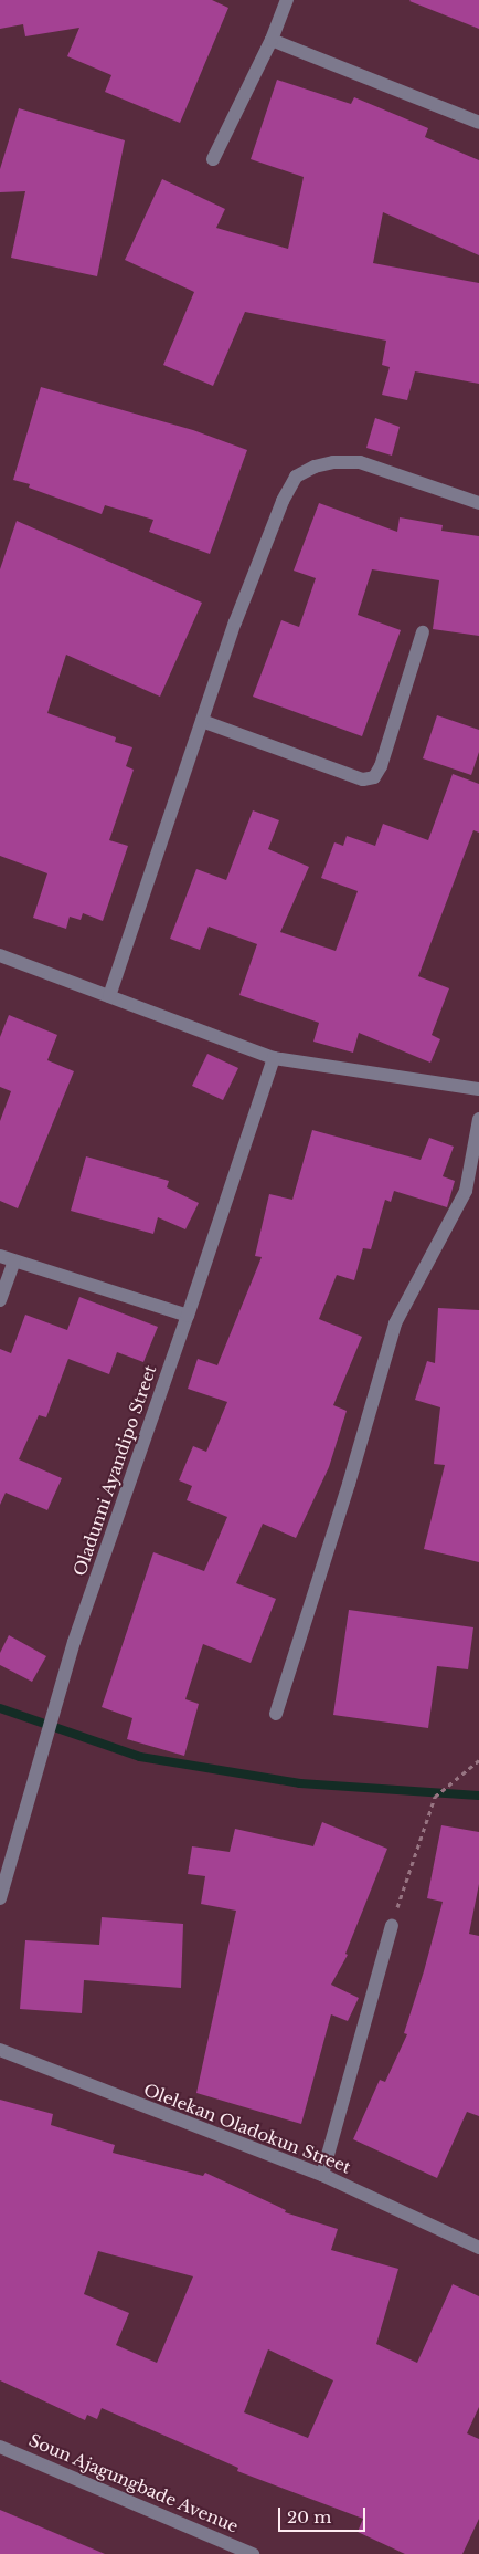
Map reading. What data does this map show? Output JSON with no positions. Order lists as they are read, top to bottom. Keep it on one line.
{"streets":{"street":["Oladunni Ayandipo Street","Olelekan Oladokun Street","Soun Ajagungbade Avenue"]},"scale_bar":"20 m"}
